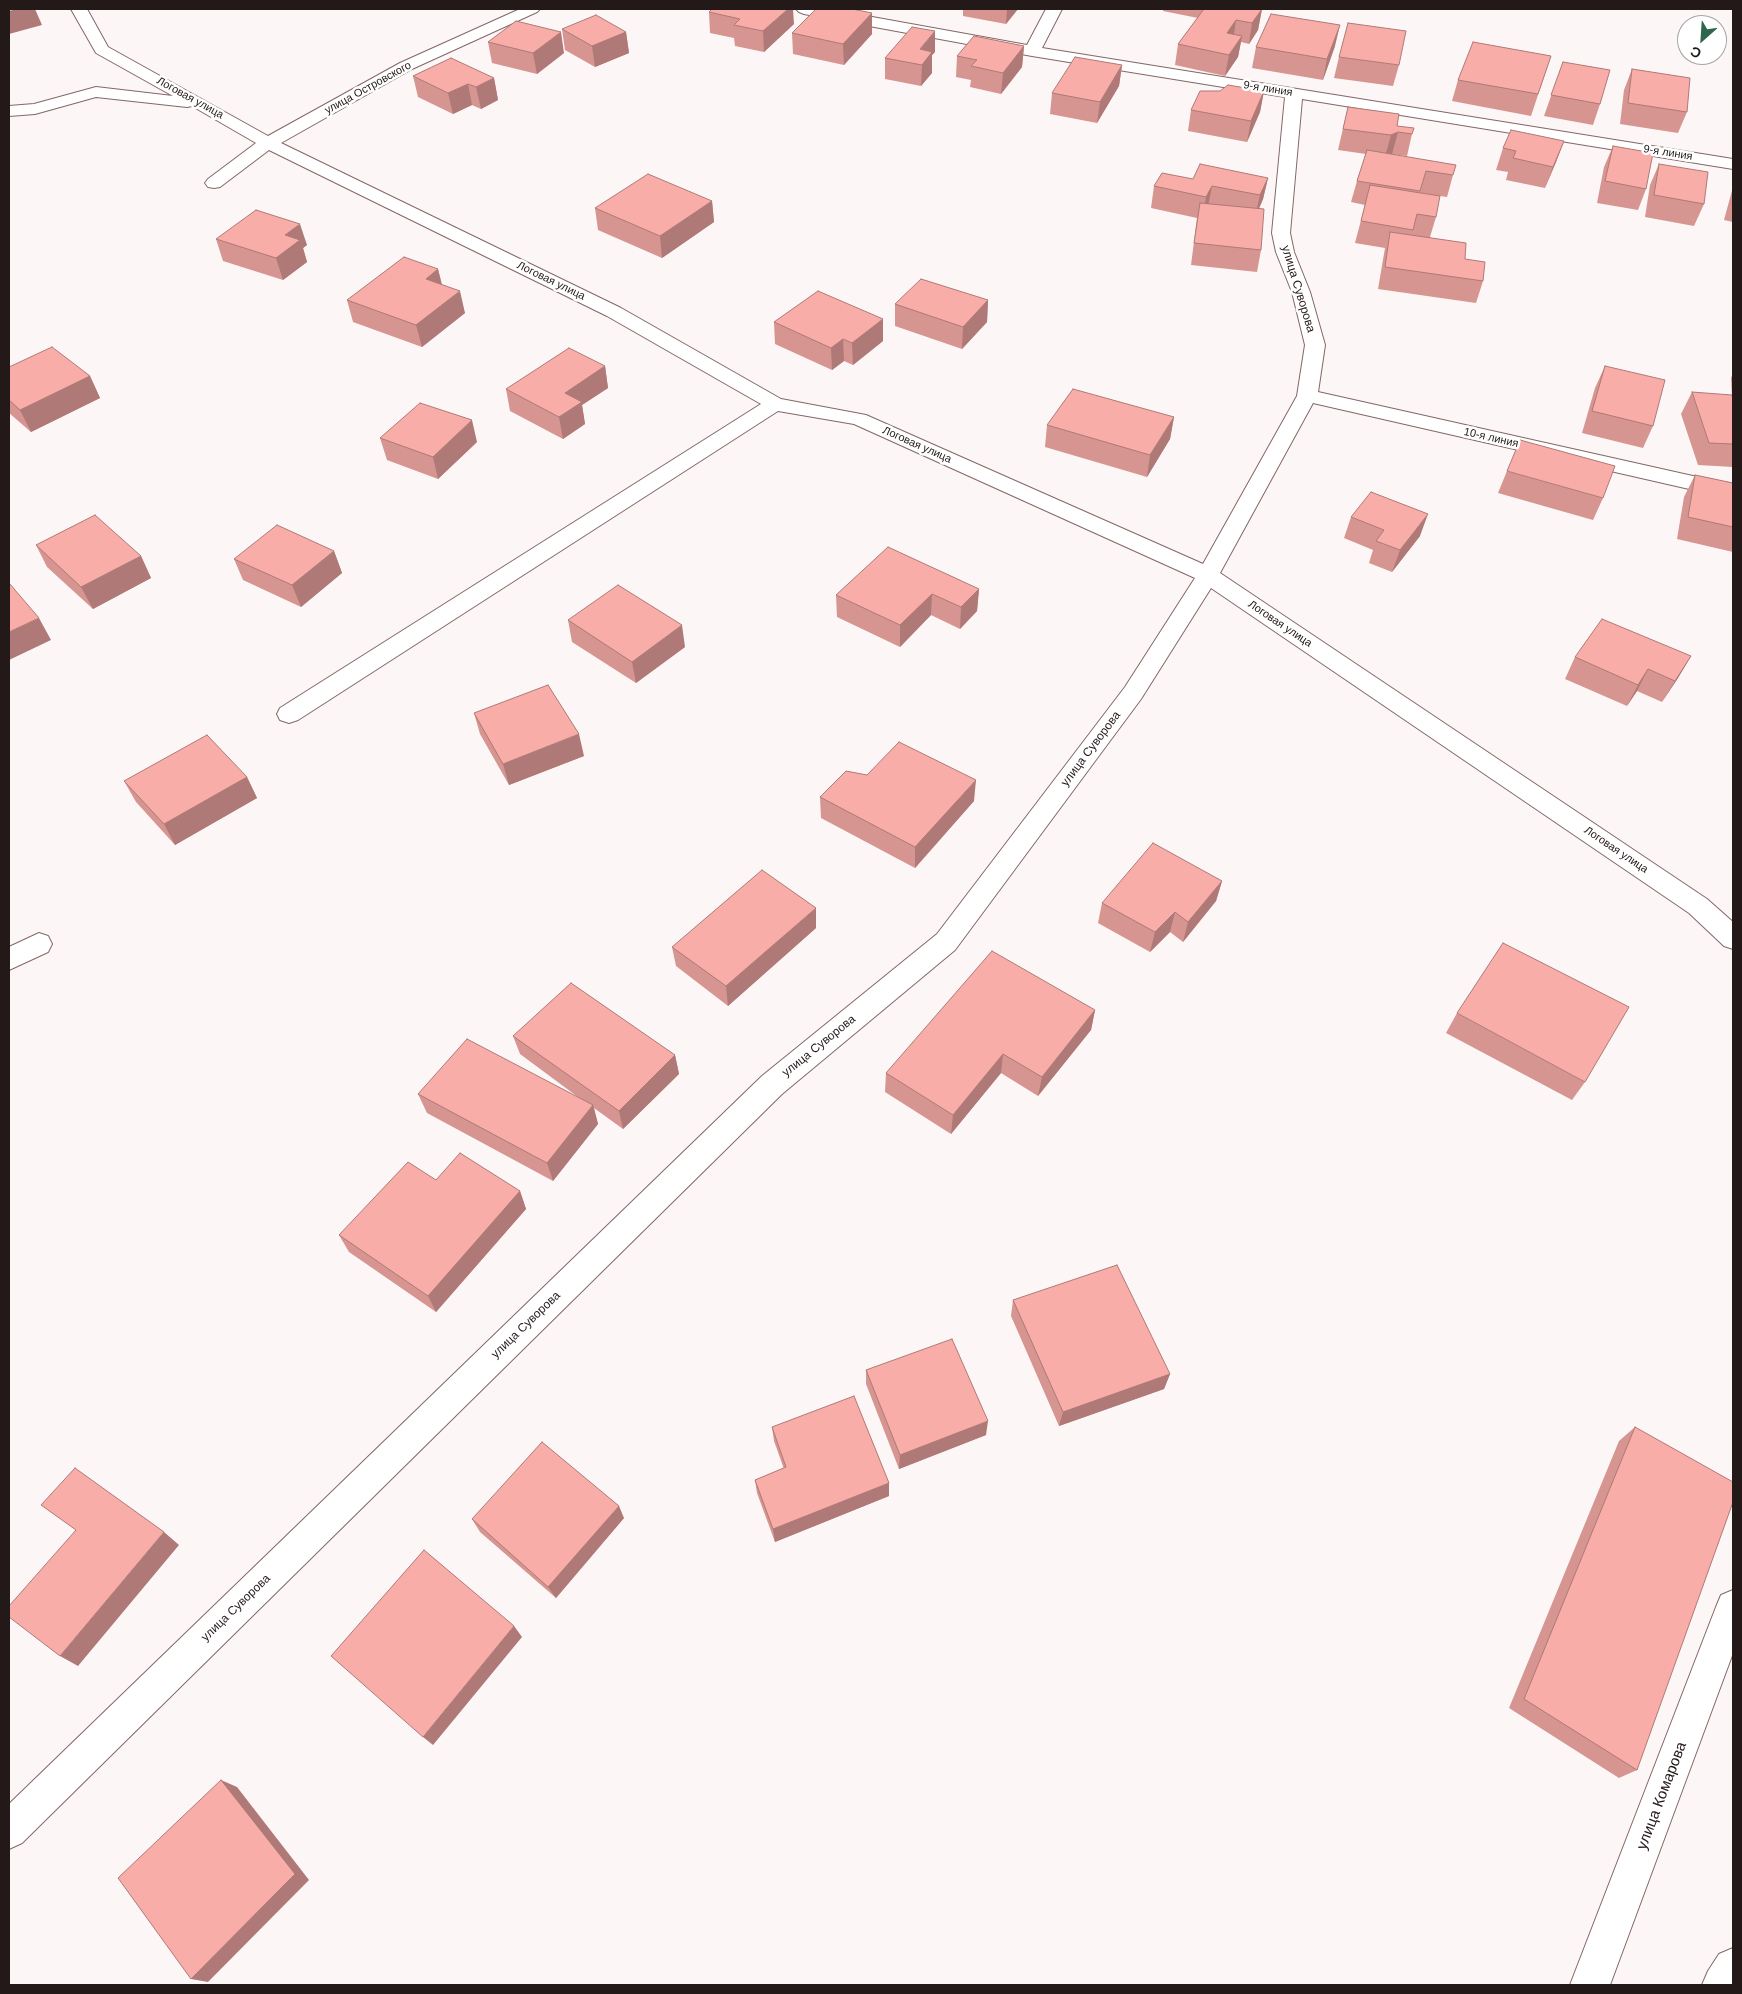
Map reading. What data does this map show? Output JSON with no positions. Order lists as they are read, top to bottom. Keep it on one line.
{"streets":{"street":["улица Островского","9-я линия","Логовая улица","улица Суворова","10-я линия","улица Комарова"]},"crossings":[["улица Островского","Логовая улица"],["9-я линия","улица Суворова"],["Логовая улица","улица Суворова"],["улица Суворова","10-я линия"]],"north":"bottom left"}
